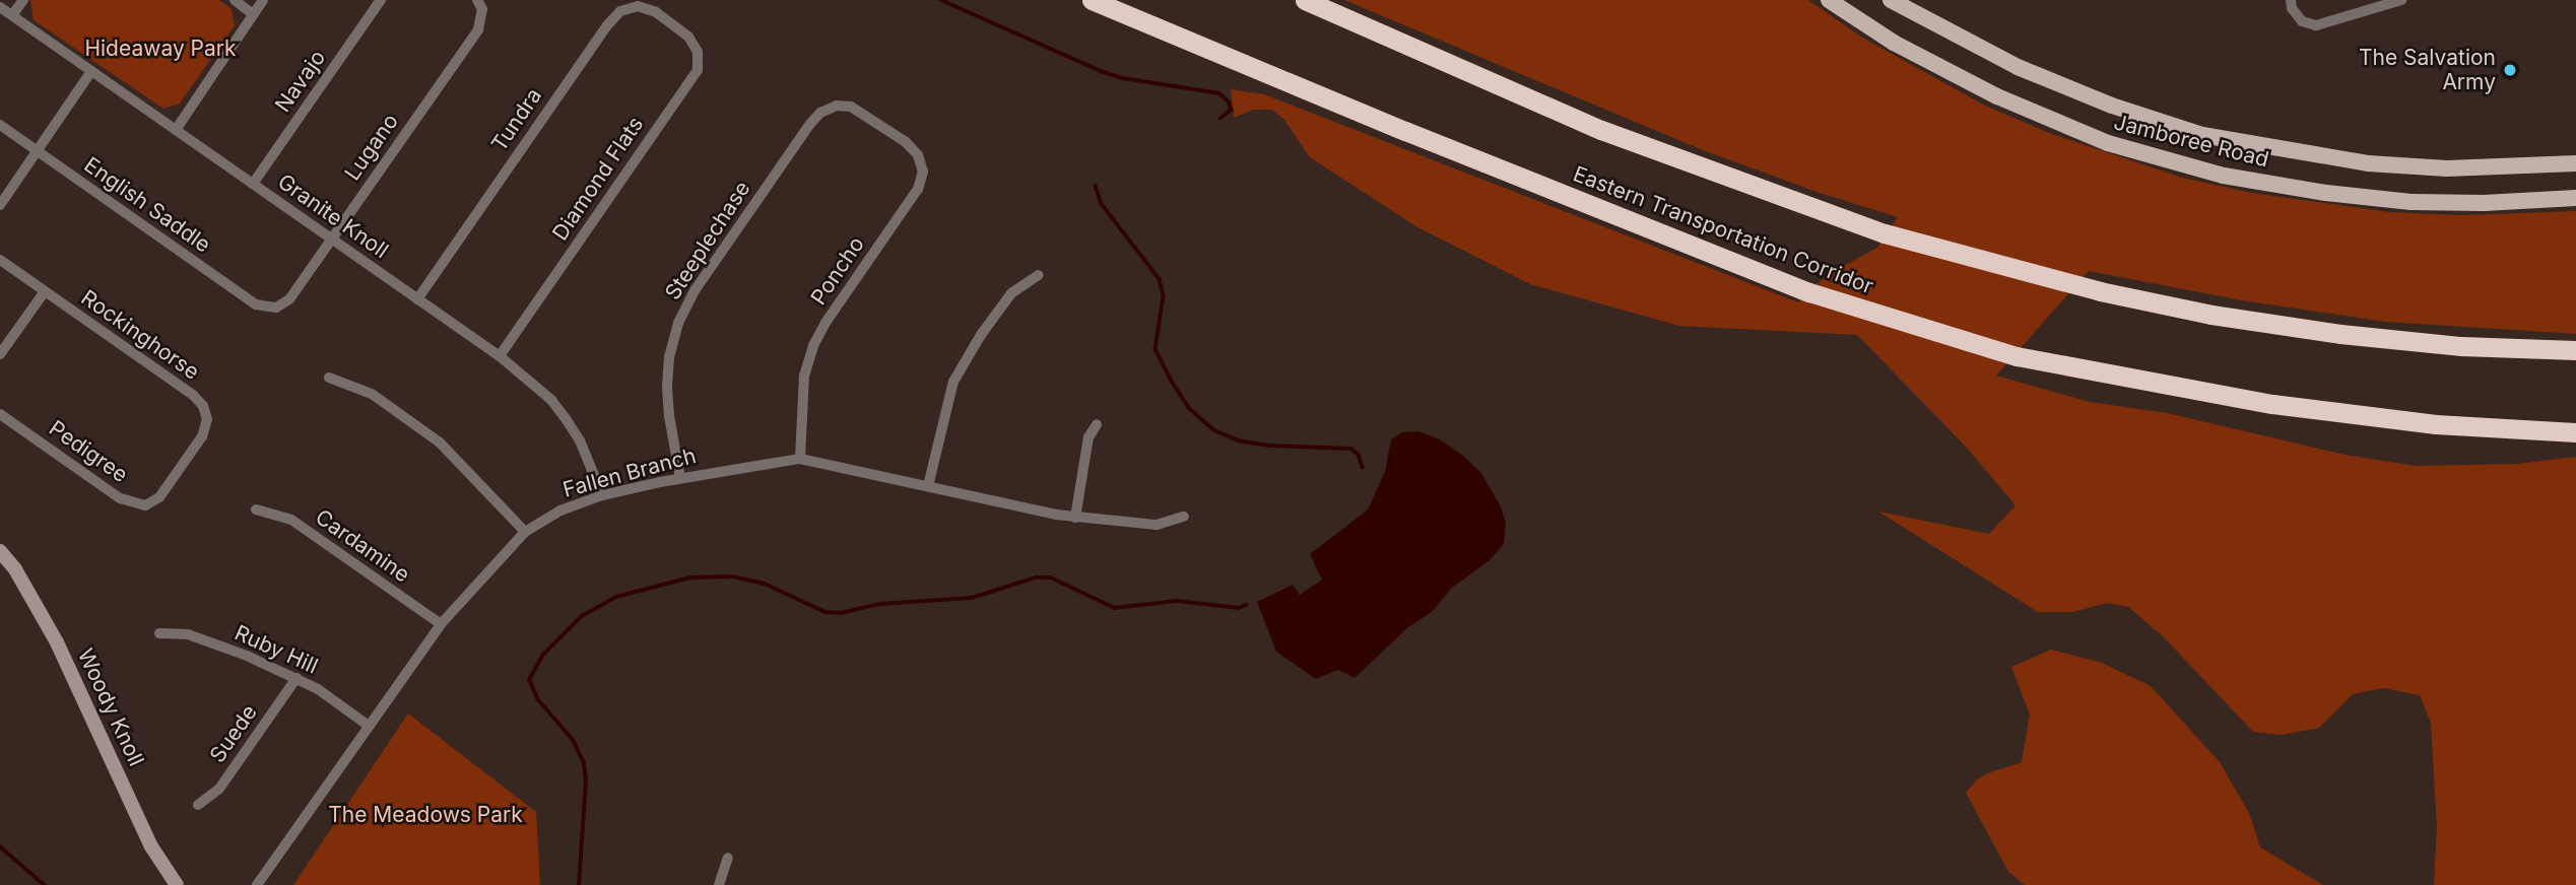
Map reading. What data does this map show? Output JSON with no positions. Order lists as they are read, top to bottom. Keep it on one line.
{"streets":{"highway":["Eastern Transportation Corridor"],"main road":["Jamboree Road"],"street":["Navajo","Tundra","Lugano","Diamond Flats","English Saddle","Granite Knoll","Steeplechase","Poncho","Rockinghorse","Pedigree","Fallen Branch","Cardamine","Ruby Hill","Woody Knoll","Suede"]},"crossings":[["Navajo","Granite Knoll"],["Tundra","Diamond Flats"],["Tundra","Granite Knoll"],["Lugano","English Saddle"],["Lugano","Granite Knoll"],["Diamond Flats","Granite Knoll"],["Granite Knoll","Fallen Branch"],["Steeplechase","Poncho"],["Steeplechase","Fallen Branch"],["Poncho","Fallen Branch"],["Rockinghorse","Pedigree"],["Fallen Branch","Cardamine"],["Fallen Branch","Ruby Hill"],["Ruby Hill","Suede"]],"parks":["Hideaway Park","The Meadows Park"],"places":["The Salvation Army"]}
